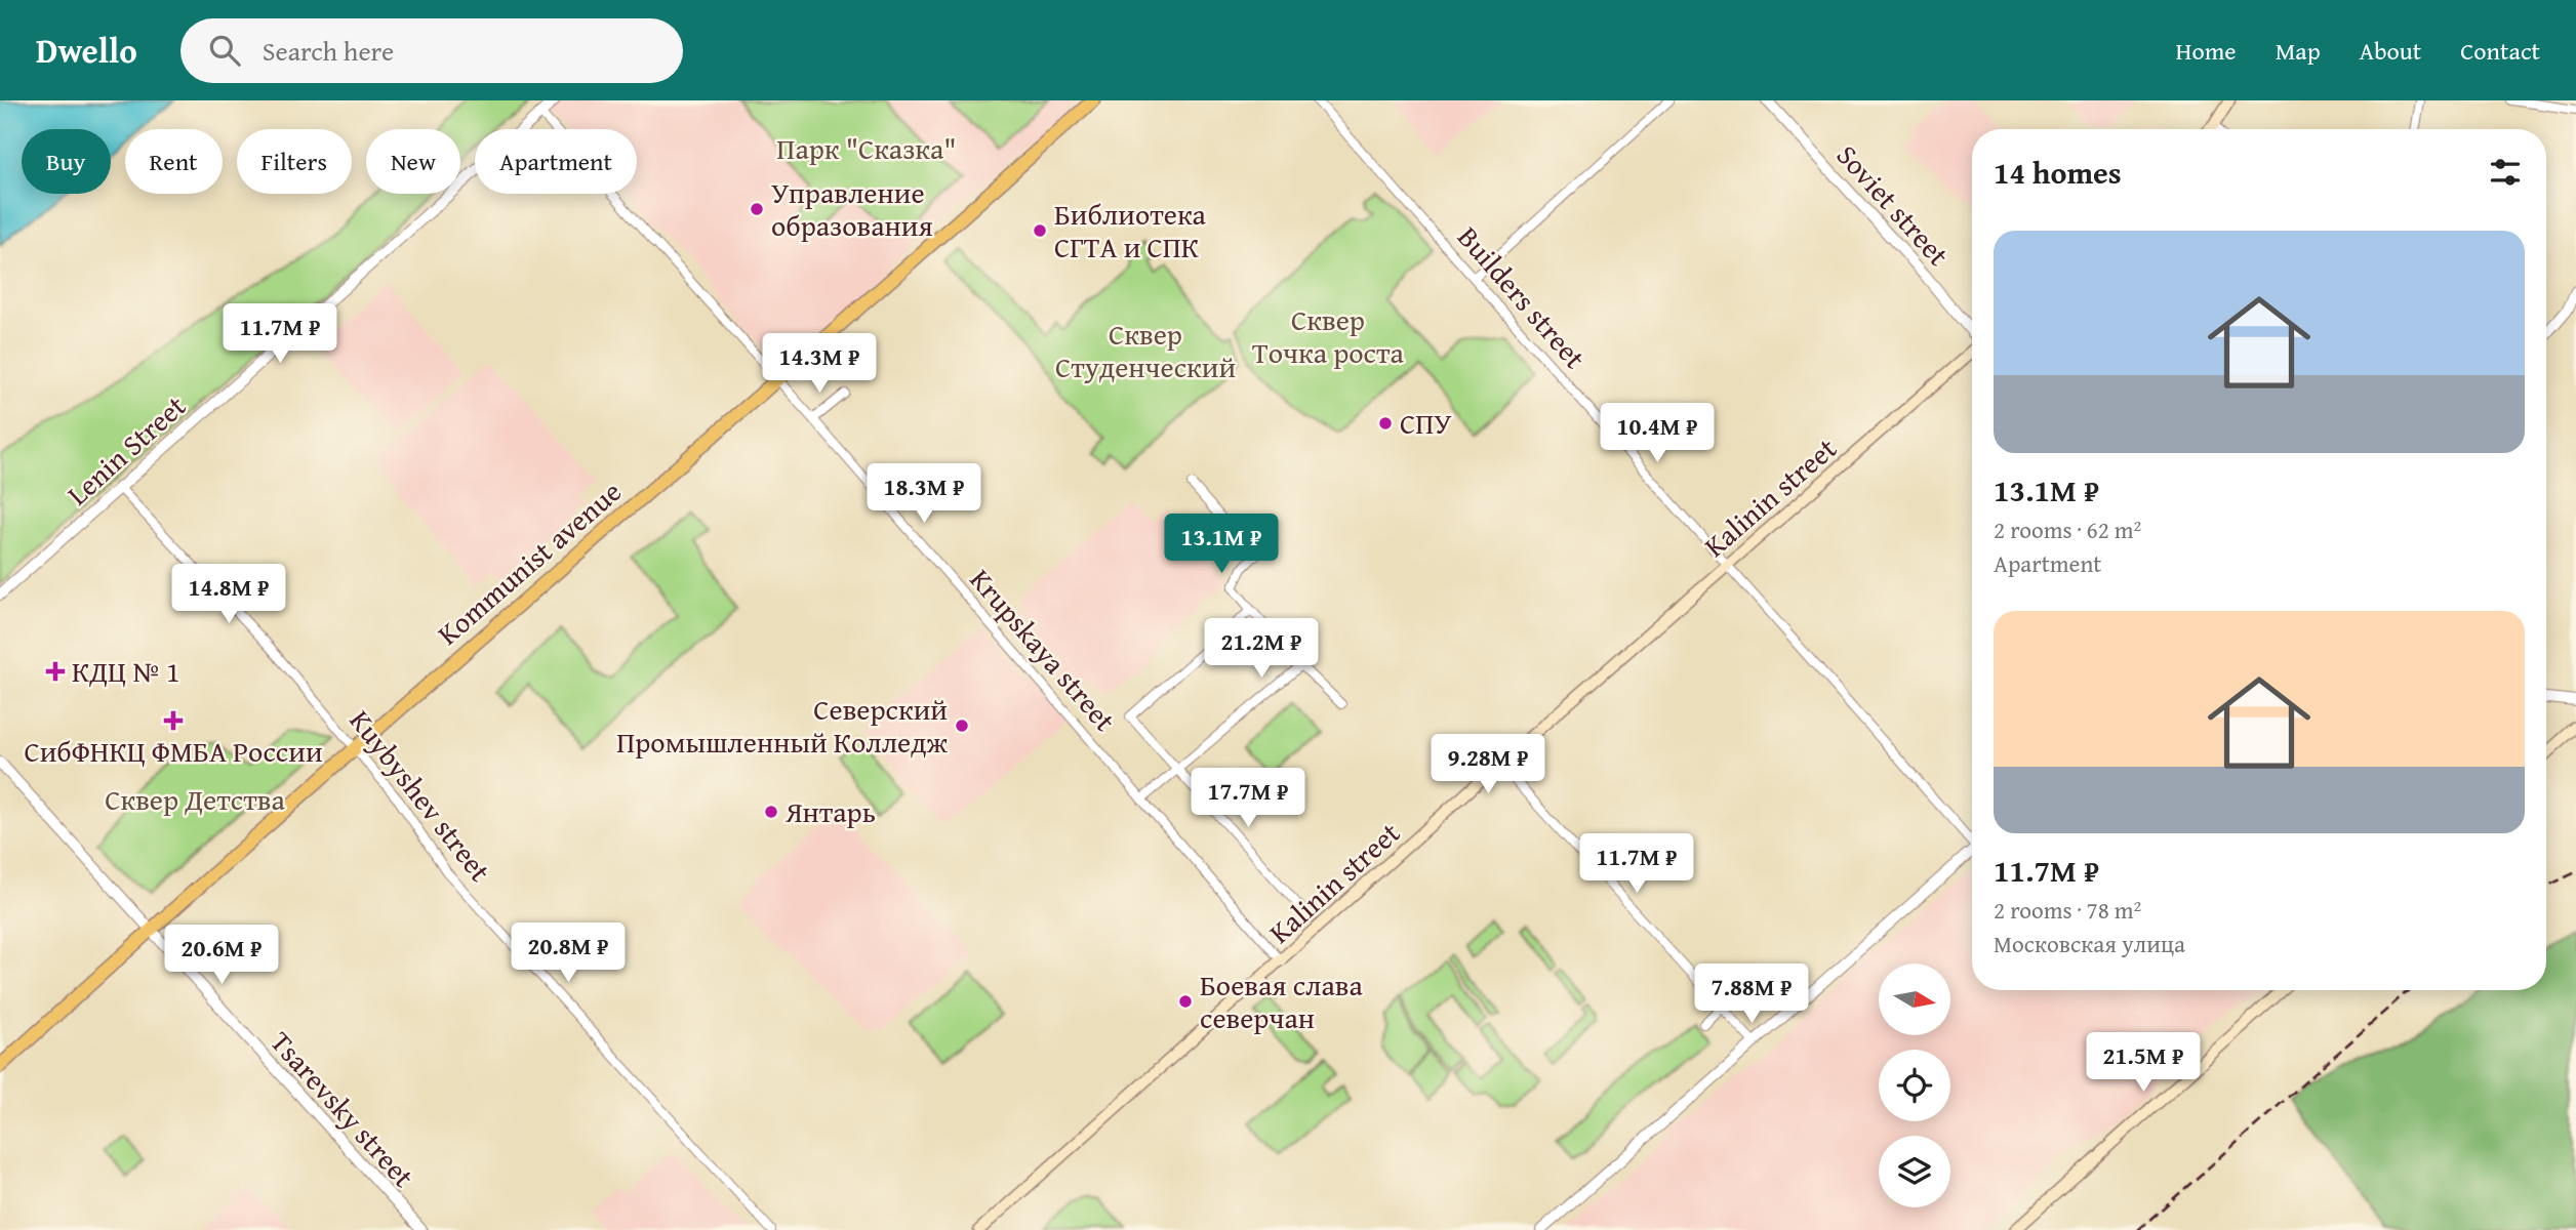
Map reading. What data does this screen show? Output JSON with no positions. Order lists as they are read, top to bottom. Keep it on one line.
{"streets":{"main road":["Kalinin street","Kommunist avenue"],"street":["Soviet street","Builders street","Lenin Street","Krupskaya street","Kuybyshev street","Tsarevsky street"]},"crossings":[["Builders street","Kalinin street"],["Lenin Street","Krupskaya street"],["Lenin Street","Kuybyshev street"],["Kalinin street","Krupskaya street"],["Kommunist avenue","Krupskaya street"],["Kommunist avenue","Kuybyshev street"],["Kommunist avenue","Tsarevsky street"]],"parks":["Парк \"Сказка\"","Сквер Точка роста","Сквер Студенческий","Сквер Детства"],"places":{"other":["Управление образования","Библиотека СГТА и СПК","СПУ","Северский Промышленный Колледж","Янтарь","Боевая слава северчан"],"health":["КДЦ № 1","СибФНКЦ ФМБА России"]},"north":"right","page":{"header":"Dwello","search":"Search here","nav":["Home","Map","About","Contact"],"chip":["Buy","Rent","Filters","New","Apartment"],"heading":"14 homes","list":[{"name":"13.1M ₽","note":"2 rooms · 62 m² · Apartment"},{"name":"11.7M ₽","note":"2 rooms · 78 m² · Московская улица"}],"price":["11.7M ₽","14.3M ₽","10.4M ₽","18.3M ₽","13.1M ₽","14.8M ₽","21.2M ₽","9.28M ₽","17.7M ₽","11.7M ₽","20.8M ₽","20.6M ₽","7.88M ₽","21.5M ₽"]}}
